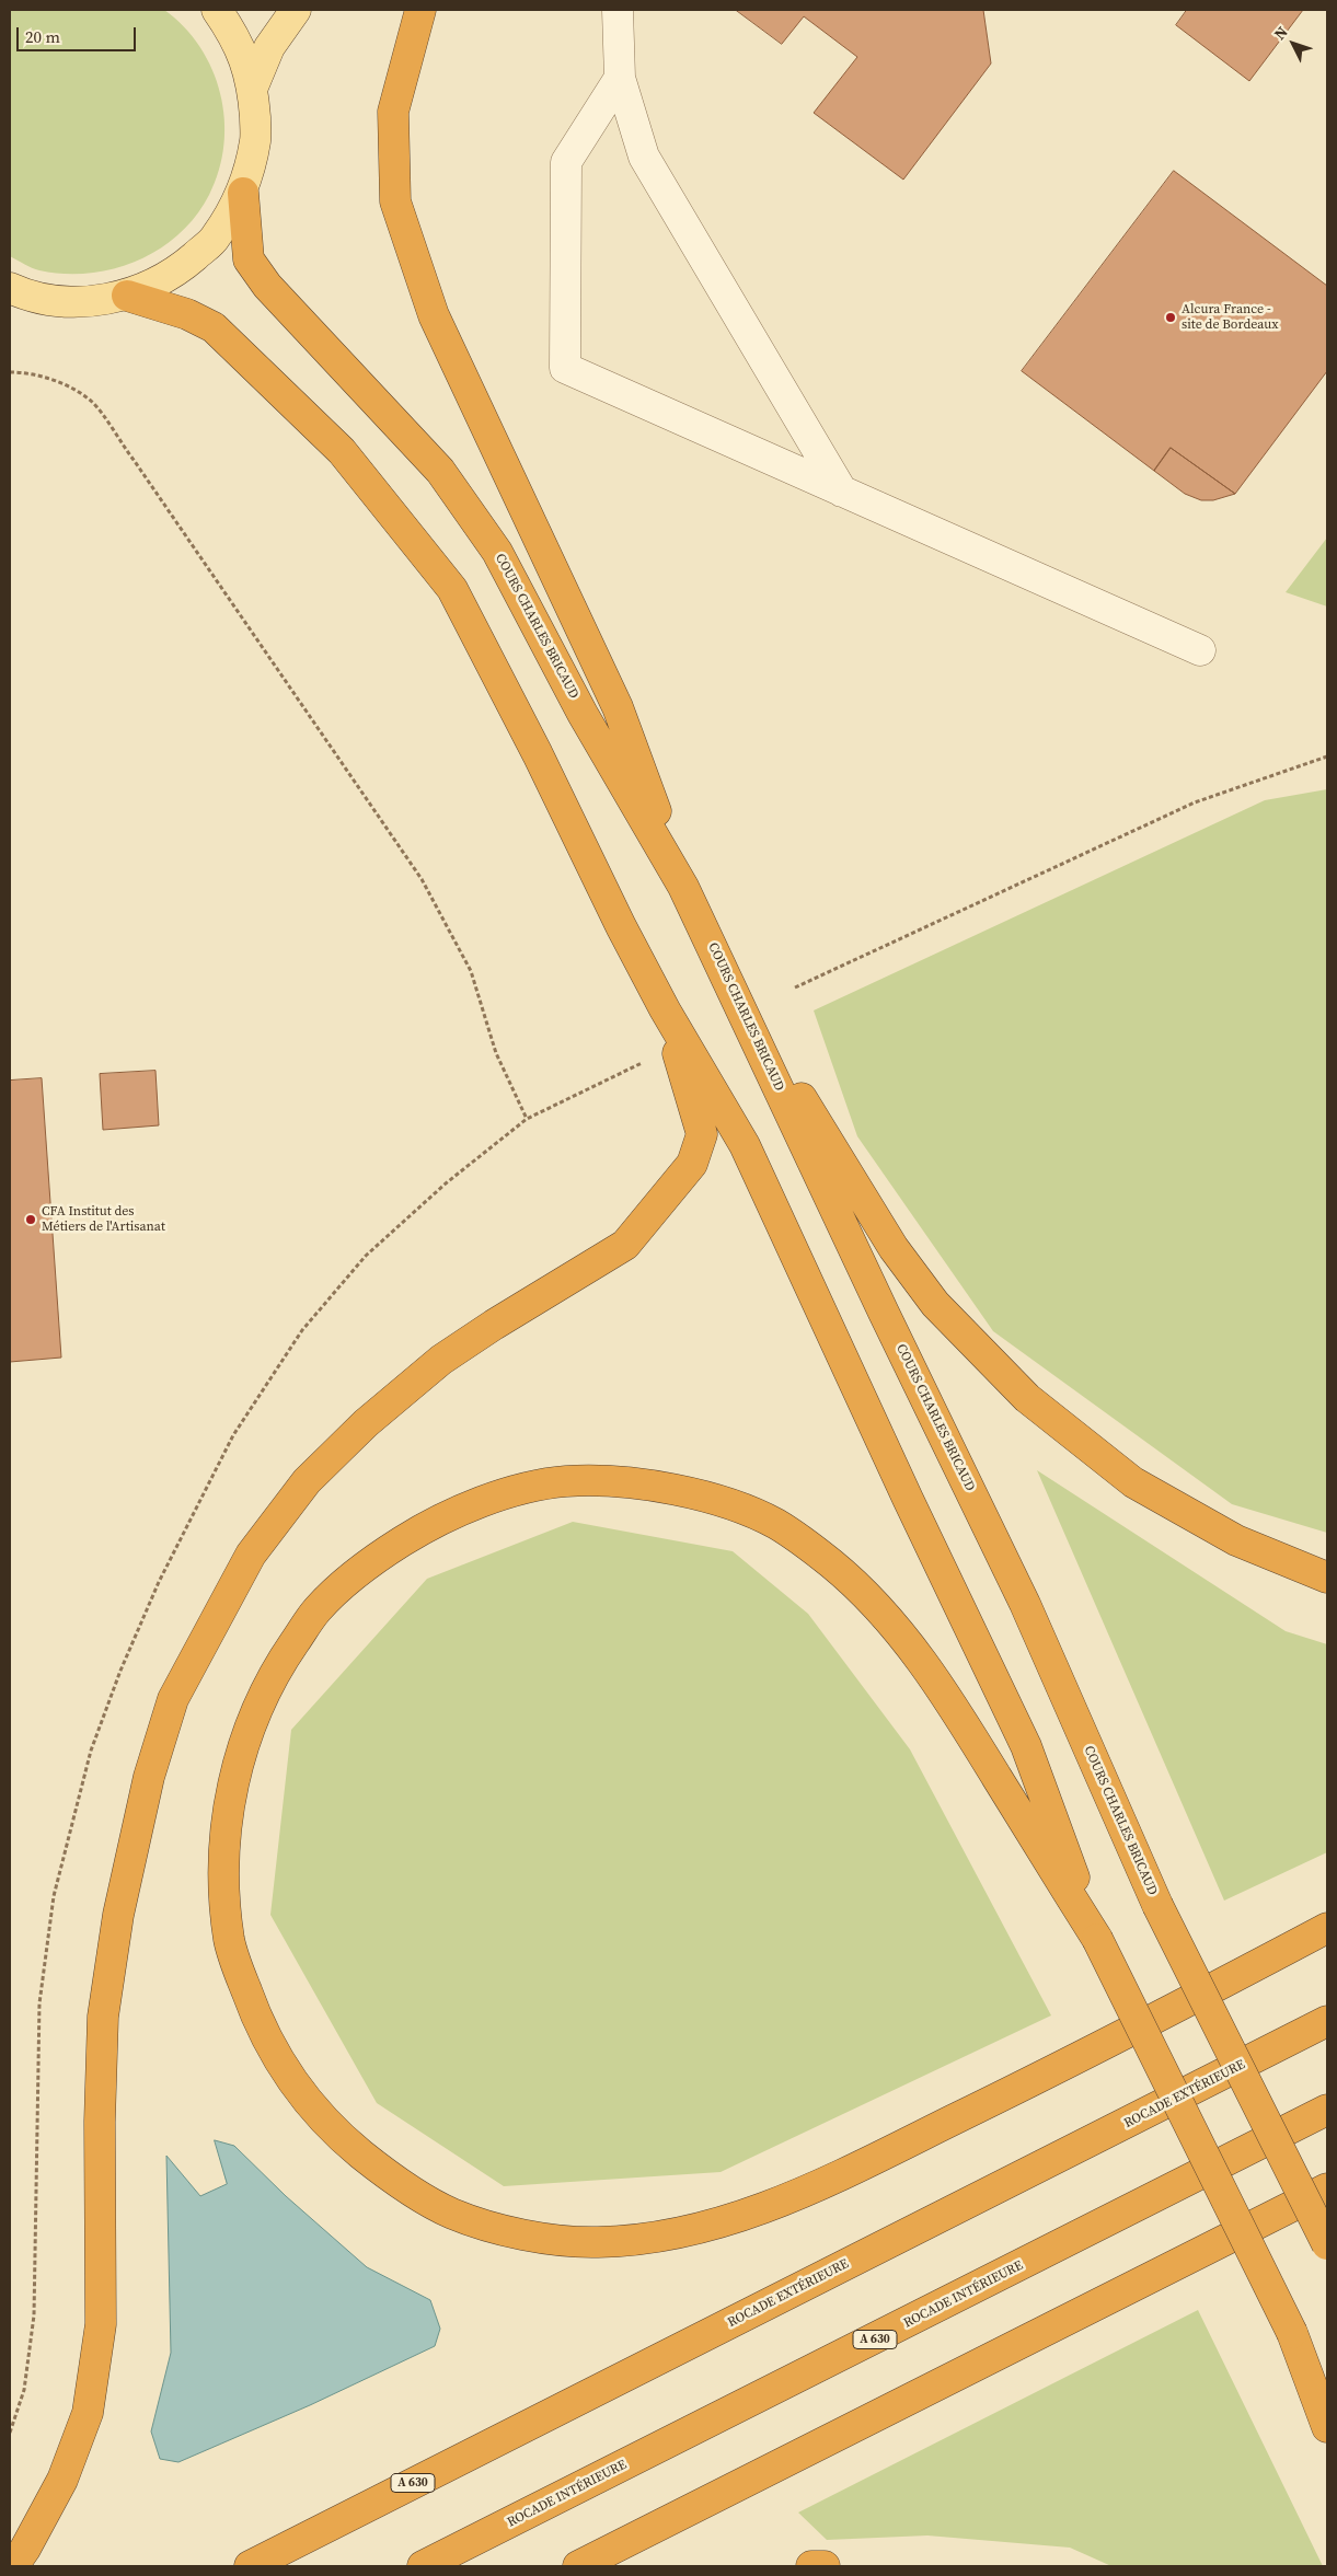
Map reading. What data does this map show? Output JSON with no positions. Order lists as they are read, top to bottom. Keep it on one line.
{"streets":{"highway":["COURS CHARLES BRICAUD","ROCADE EXTÉRIEURE","ROCADE INTÉRIEURE","A 630"]},"places":["Alcura France - site de Bordeaux","CFA Institut des Métiers de l'Artisanat"],"scale_bar":"20 m","north":"top left"}
